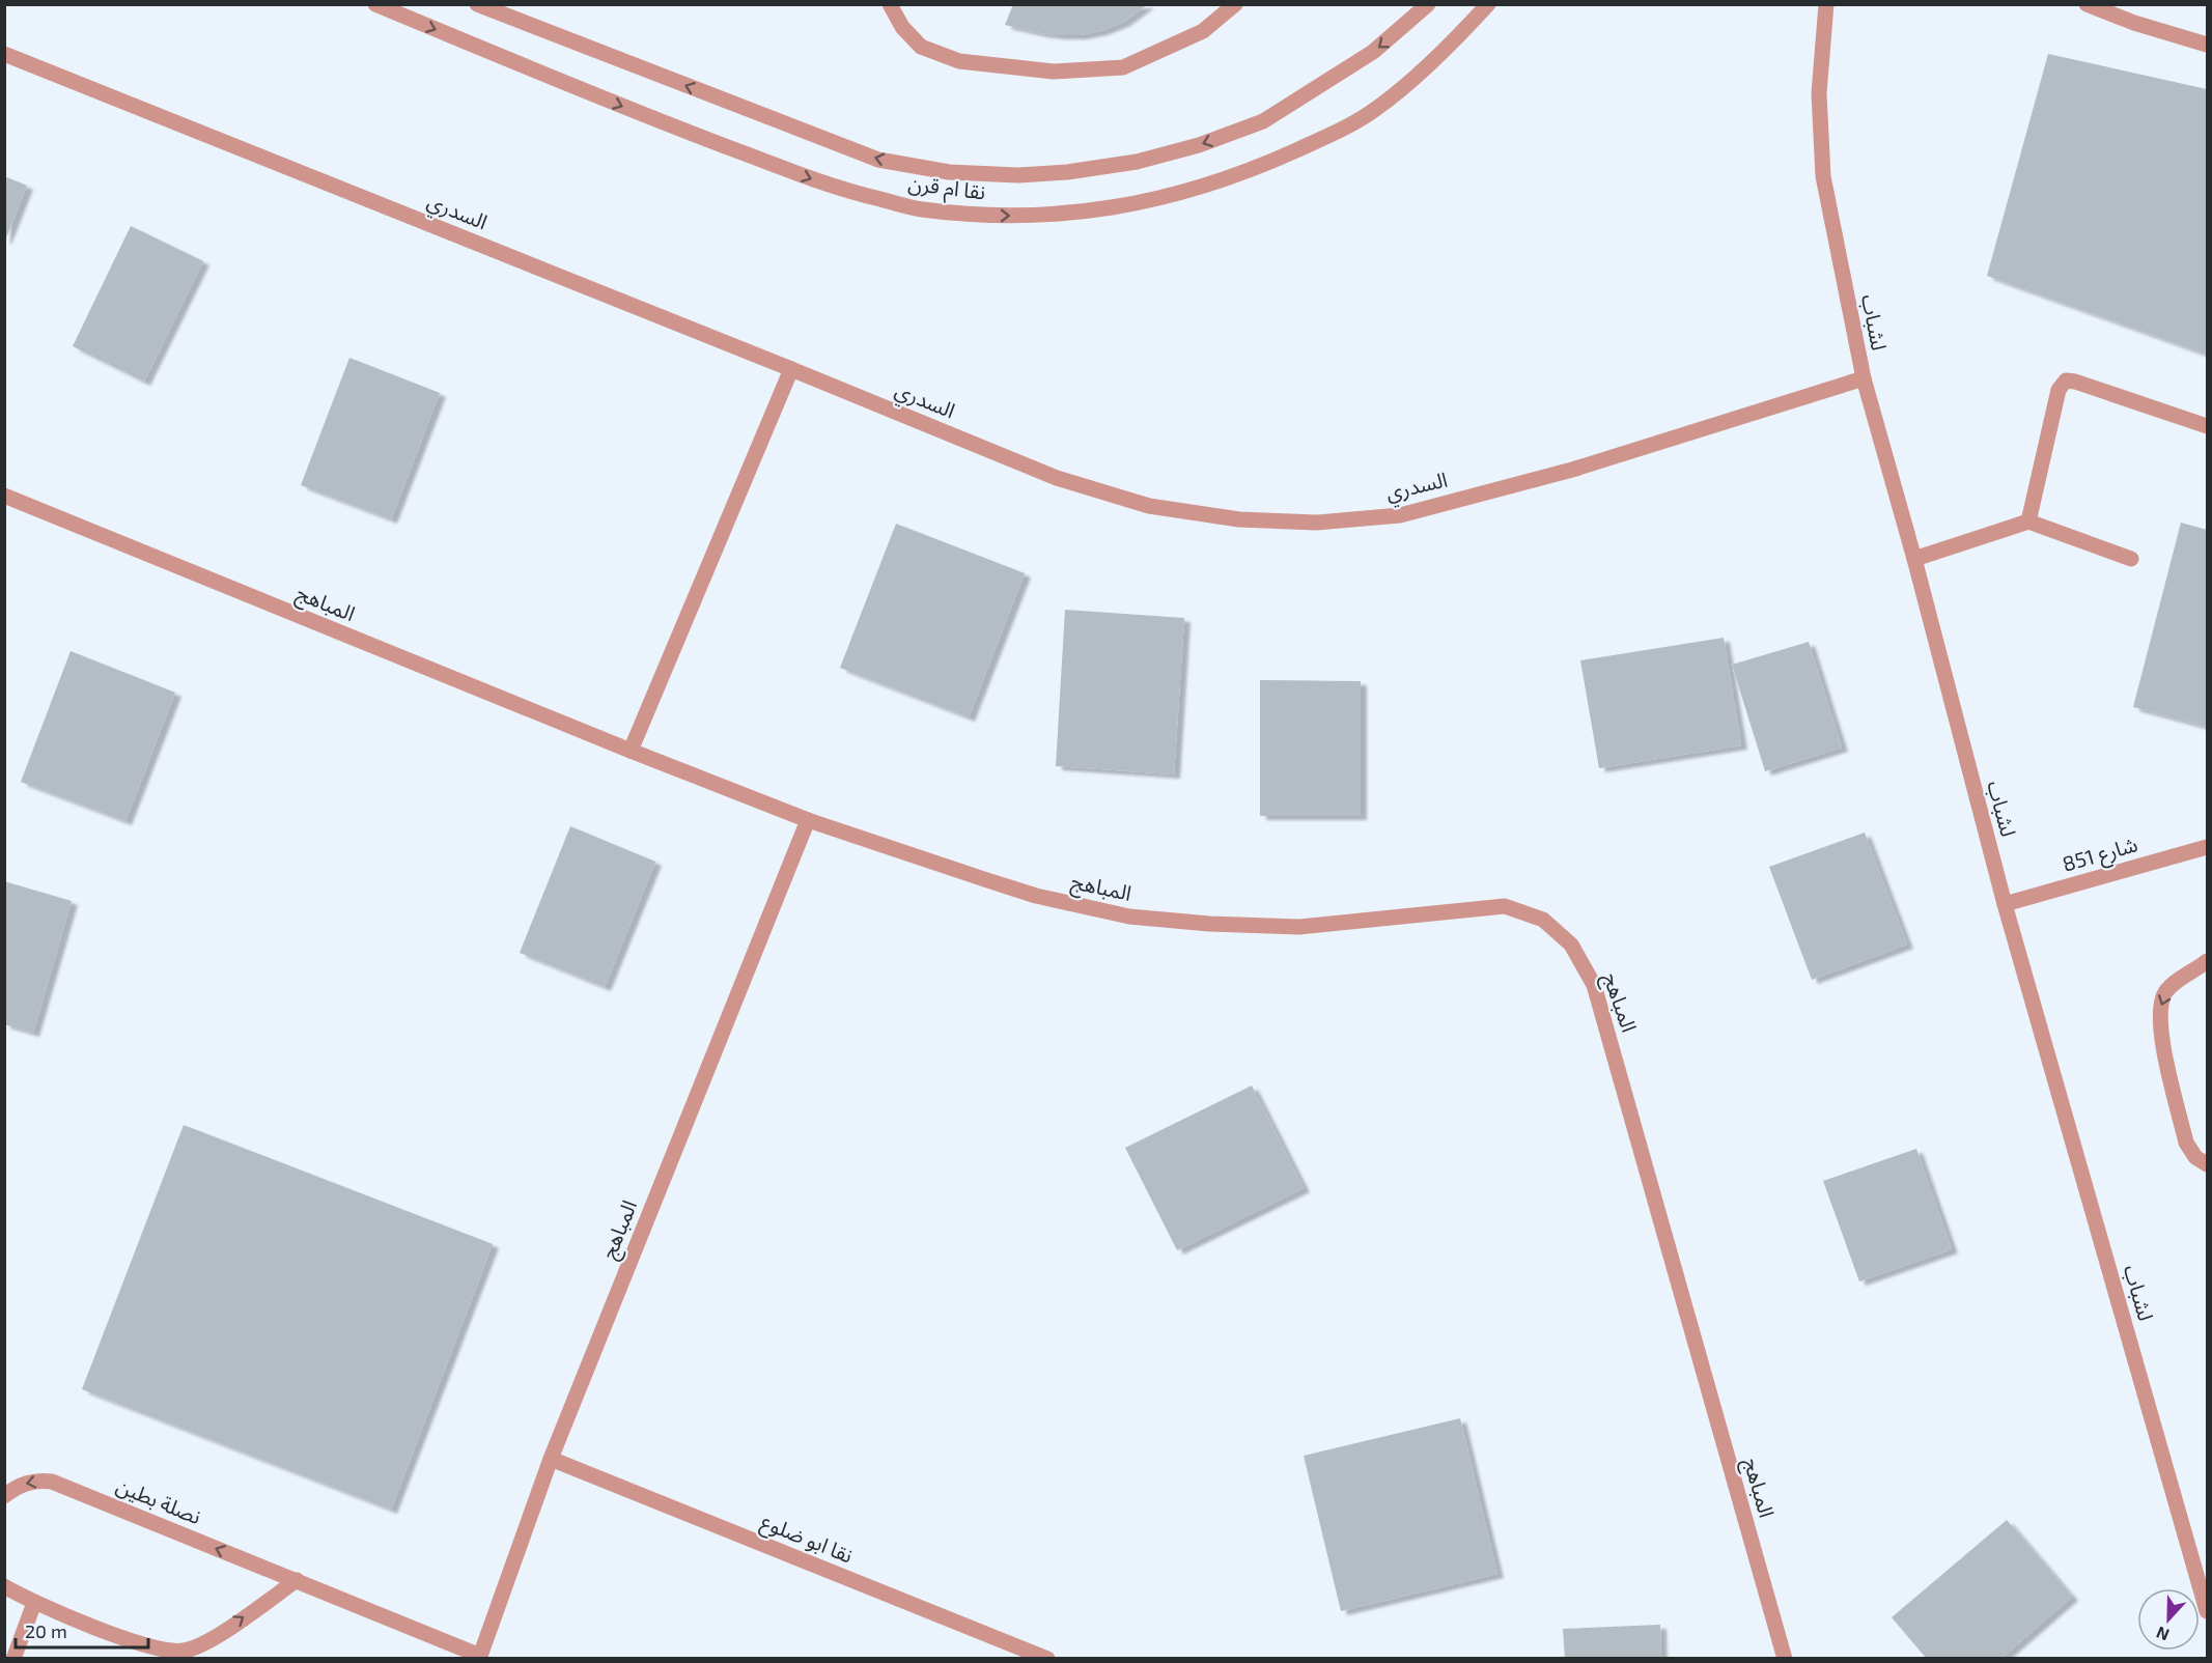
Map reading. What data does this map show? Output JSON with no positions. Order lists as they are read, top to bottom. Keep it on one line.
{"streets":{"street":["نقا ام قرن","السدري","لشباب","المباهج","شارع 851","نصلة بطين","نقا ابو ضلوع"]},"crossings":[["السدري","لشباب"],["لشباب","شارع 851"],["المباهج","نصلة بطين"],["المباهج","نقا ابو ضلوع"]],"one_way":["نصلة بطين"],"scale_bar":"20 m","north":"bottom"}
